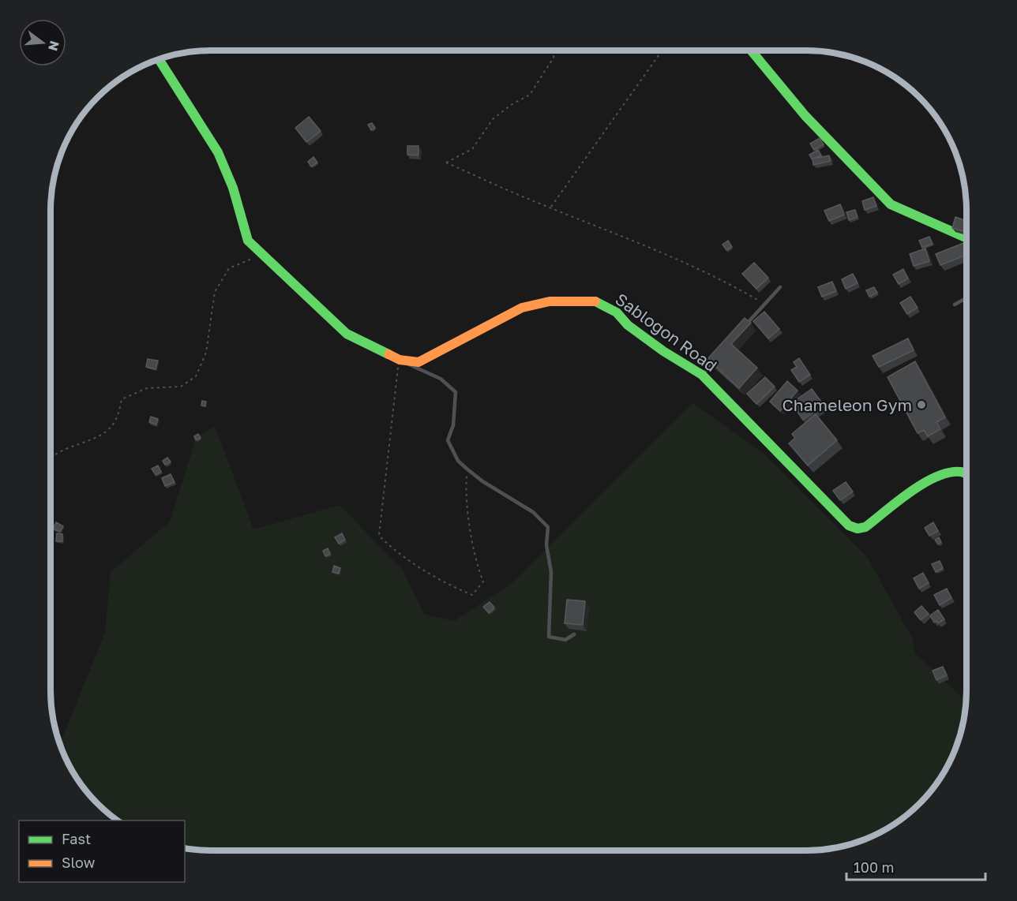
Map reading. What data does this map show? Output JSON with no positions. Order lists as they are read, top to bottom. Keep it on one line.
{"streets":{"street":["Sablogon Road"]},"places":["Chameleon Gym"],"legend":["Fast","Slow"],"scale_bar":"100 m","north":"right"}
